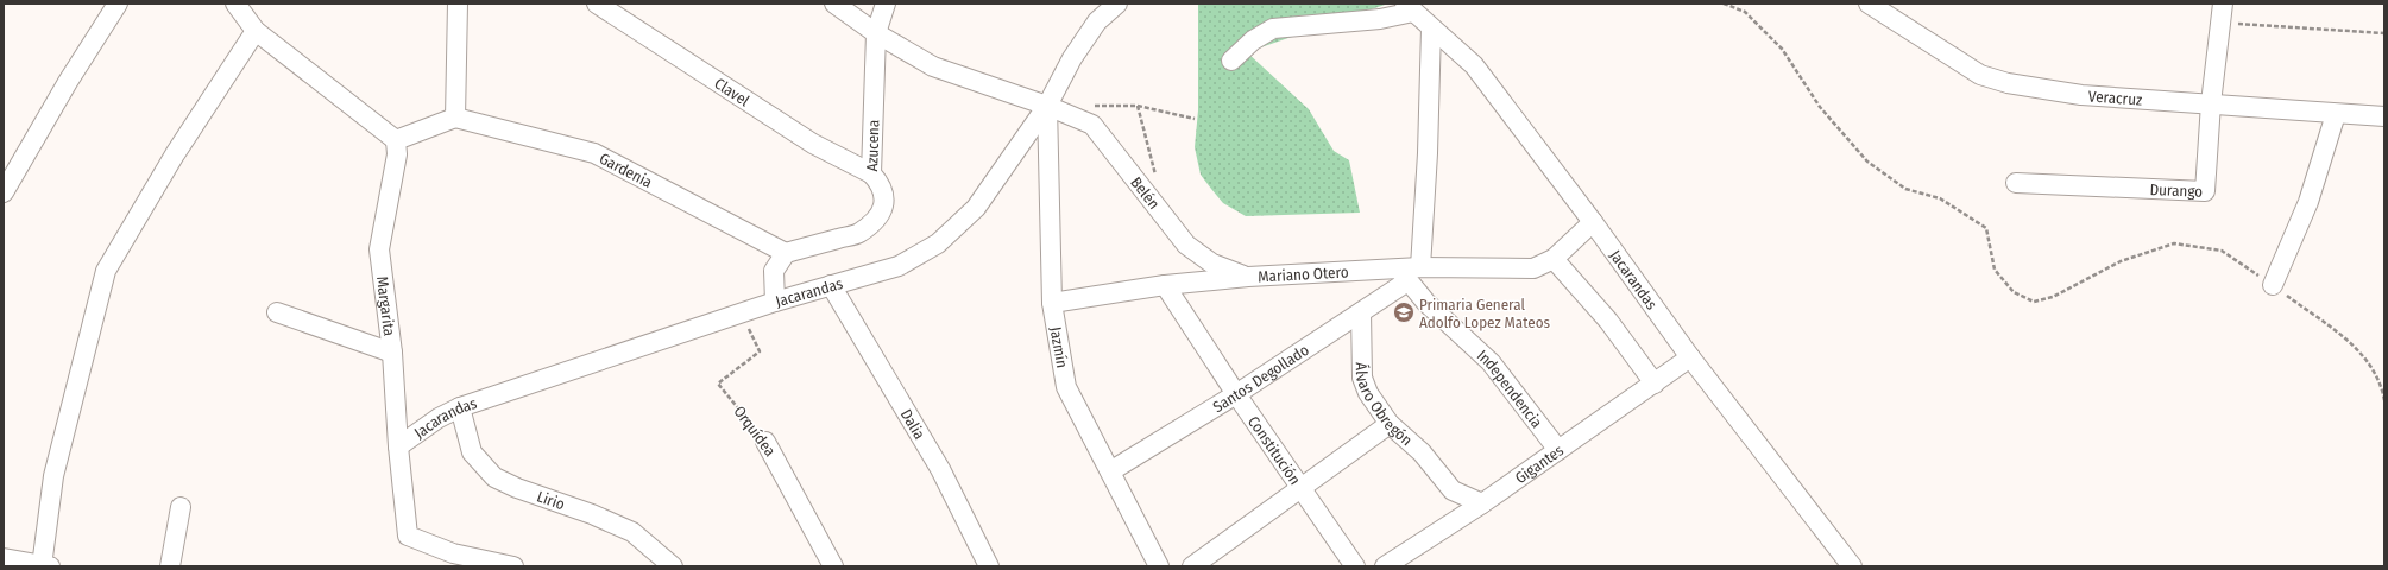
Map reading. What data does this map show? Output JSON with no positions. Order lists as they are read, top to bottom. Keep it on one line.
{"streets":{"street":["Clavel","Veracruz","Azucena","Gardenia","Durango","Belén","Mariano Otero","Jacarandas","Margarita","Jazmín","Santos Degollado","Independencia","Álvaro Obregón","Dalia","Orquídea","Constitución","Gigantes","Lirio"]},"crossings":[["Clavel","Azucena"],["Veracruz","Durango"],["Azucena","Gardenia"],["Azucena","Belén"],["Belén","Mariano Otero"],["Belén","Jacarandas"],["Belén","Jazmín"],["Mariano Otero","Jacarandas"],["Mariano Otero","Jazmín"],["Mariano Otero","Santos Degollado"],["Mariano Otero","Independencia"],["Mariano Otero","Constitución"],["Jacarandas","Margarita"],["Jacarandas","Jazmín"],["Jacarandas","Dalia"],["Jacarandas","Orquídea"],["Jacarandas","Gigantes"],["Jacarandas","Lirio"],["Jazmín","Santos Degollado"],["Santos Degollado","Independencia"],["Santos Degollado","Álvaro Obregón"],["Santos Degollado","Constitución"],["Independencia","Gigantes"],["Álvaro Obregón","Gigantes"]],"places":{"school or university":["Primaria General Adolfo Lopez Mateos"]}}
